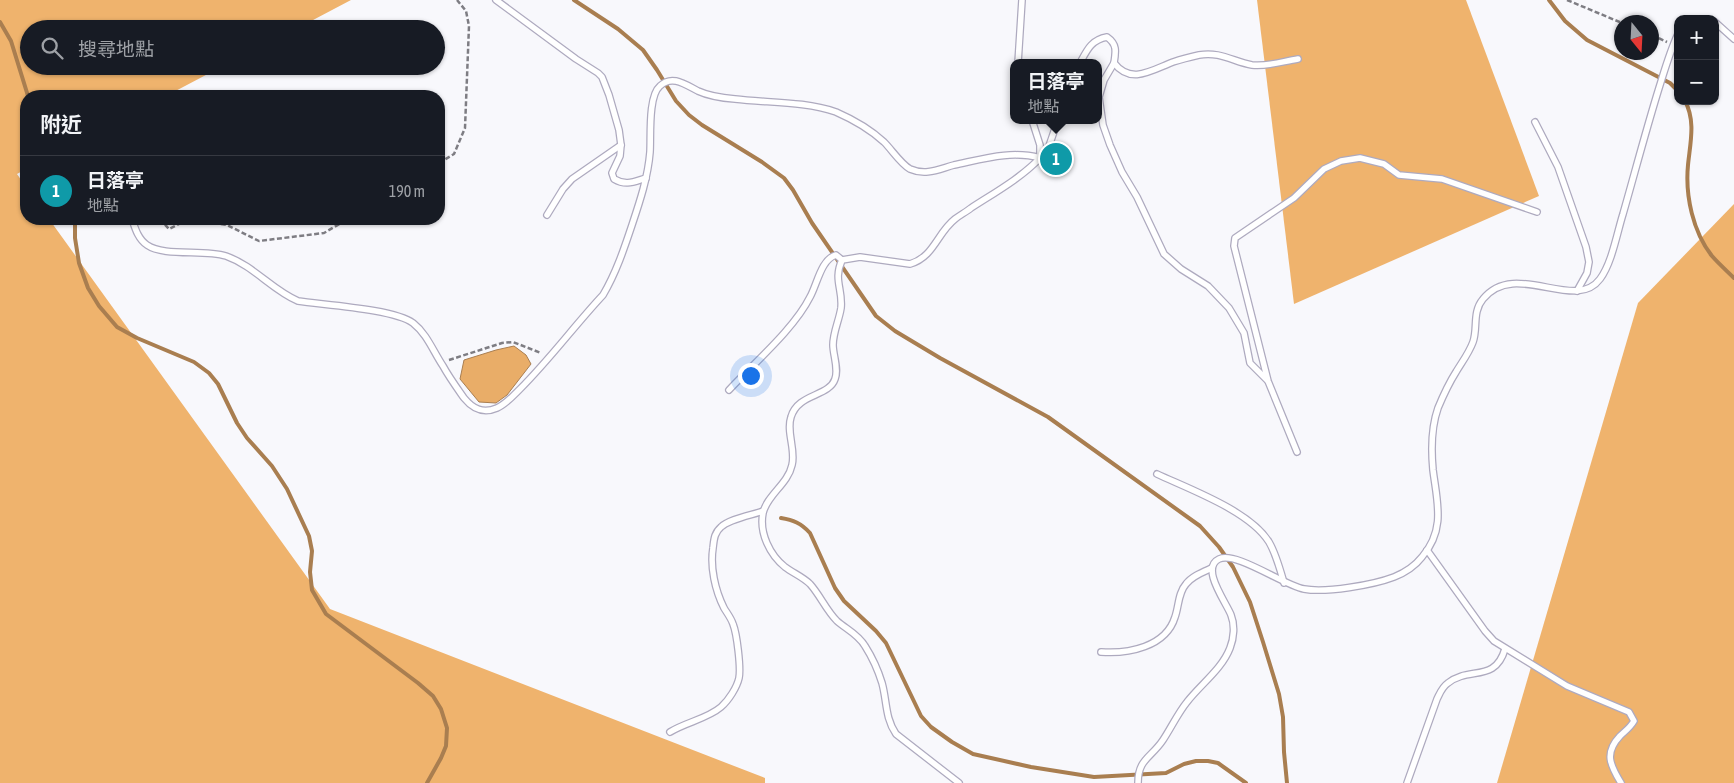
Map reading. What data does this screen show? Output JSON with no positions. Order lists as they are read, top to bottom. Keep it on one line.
{"north":"bottom","page":{"map_buttons":["+","−"],"search":"搜尋地點","popup":["日落亭","地點"],"heading":"附近","pins":"1","list":[{"mark":"1","name":"日落亭","note":"地點","value":"190 m"}]}}
